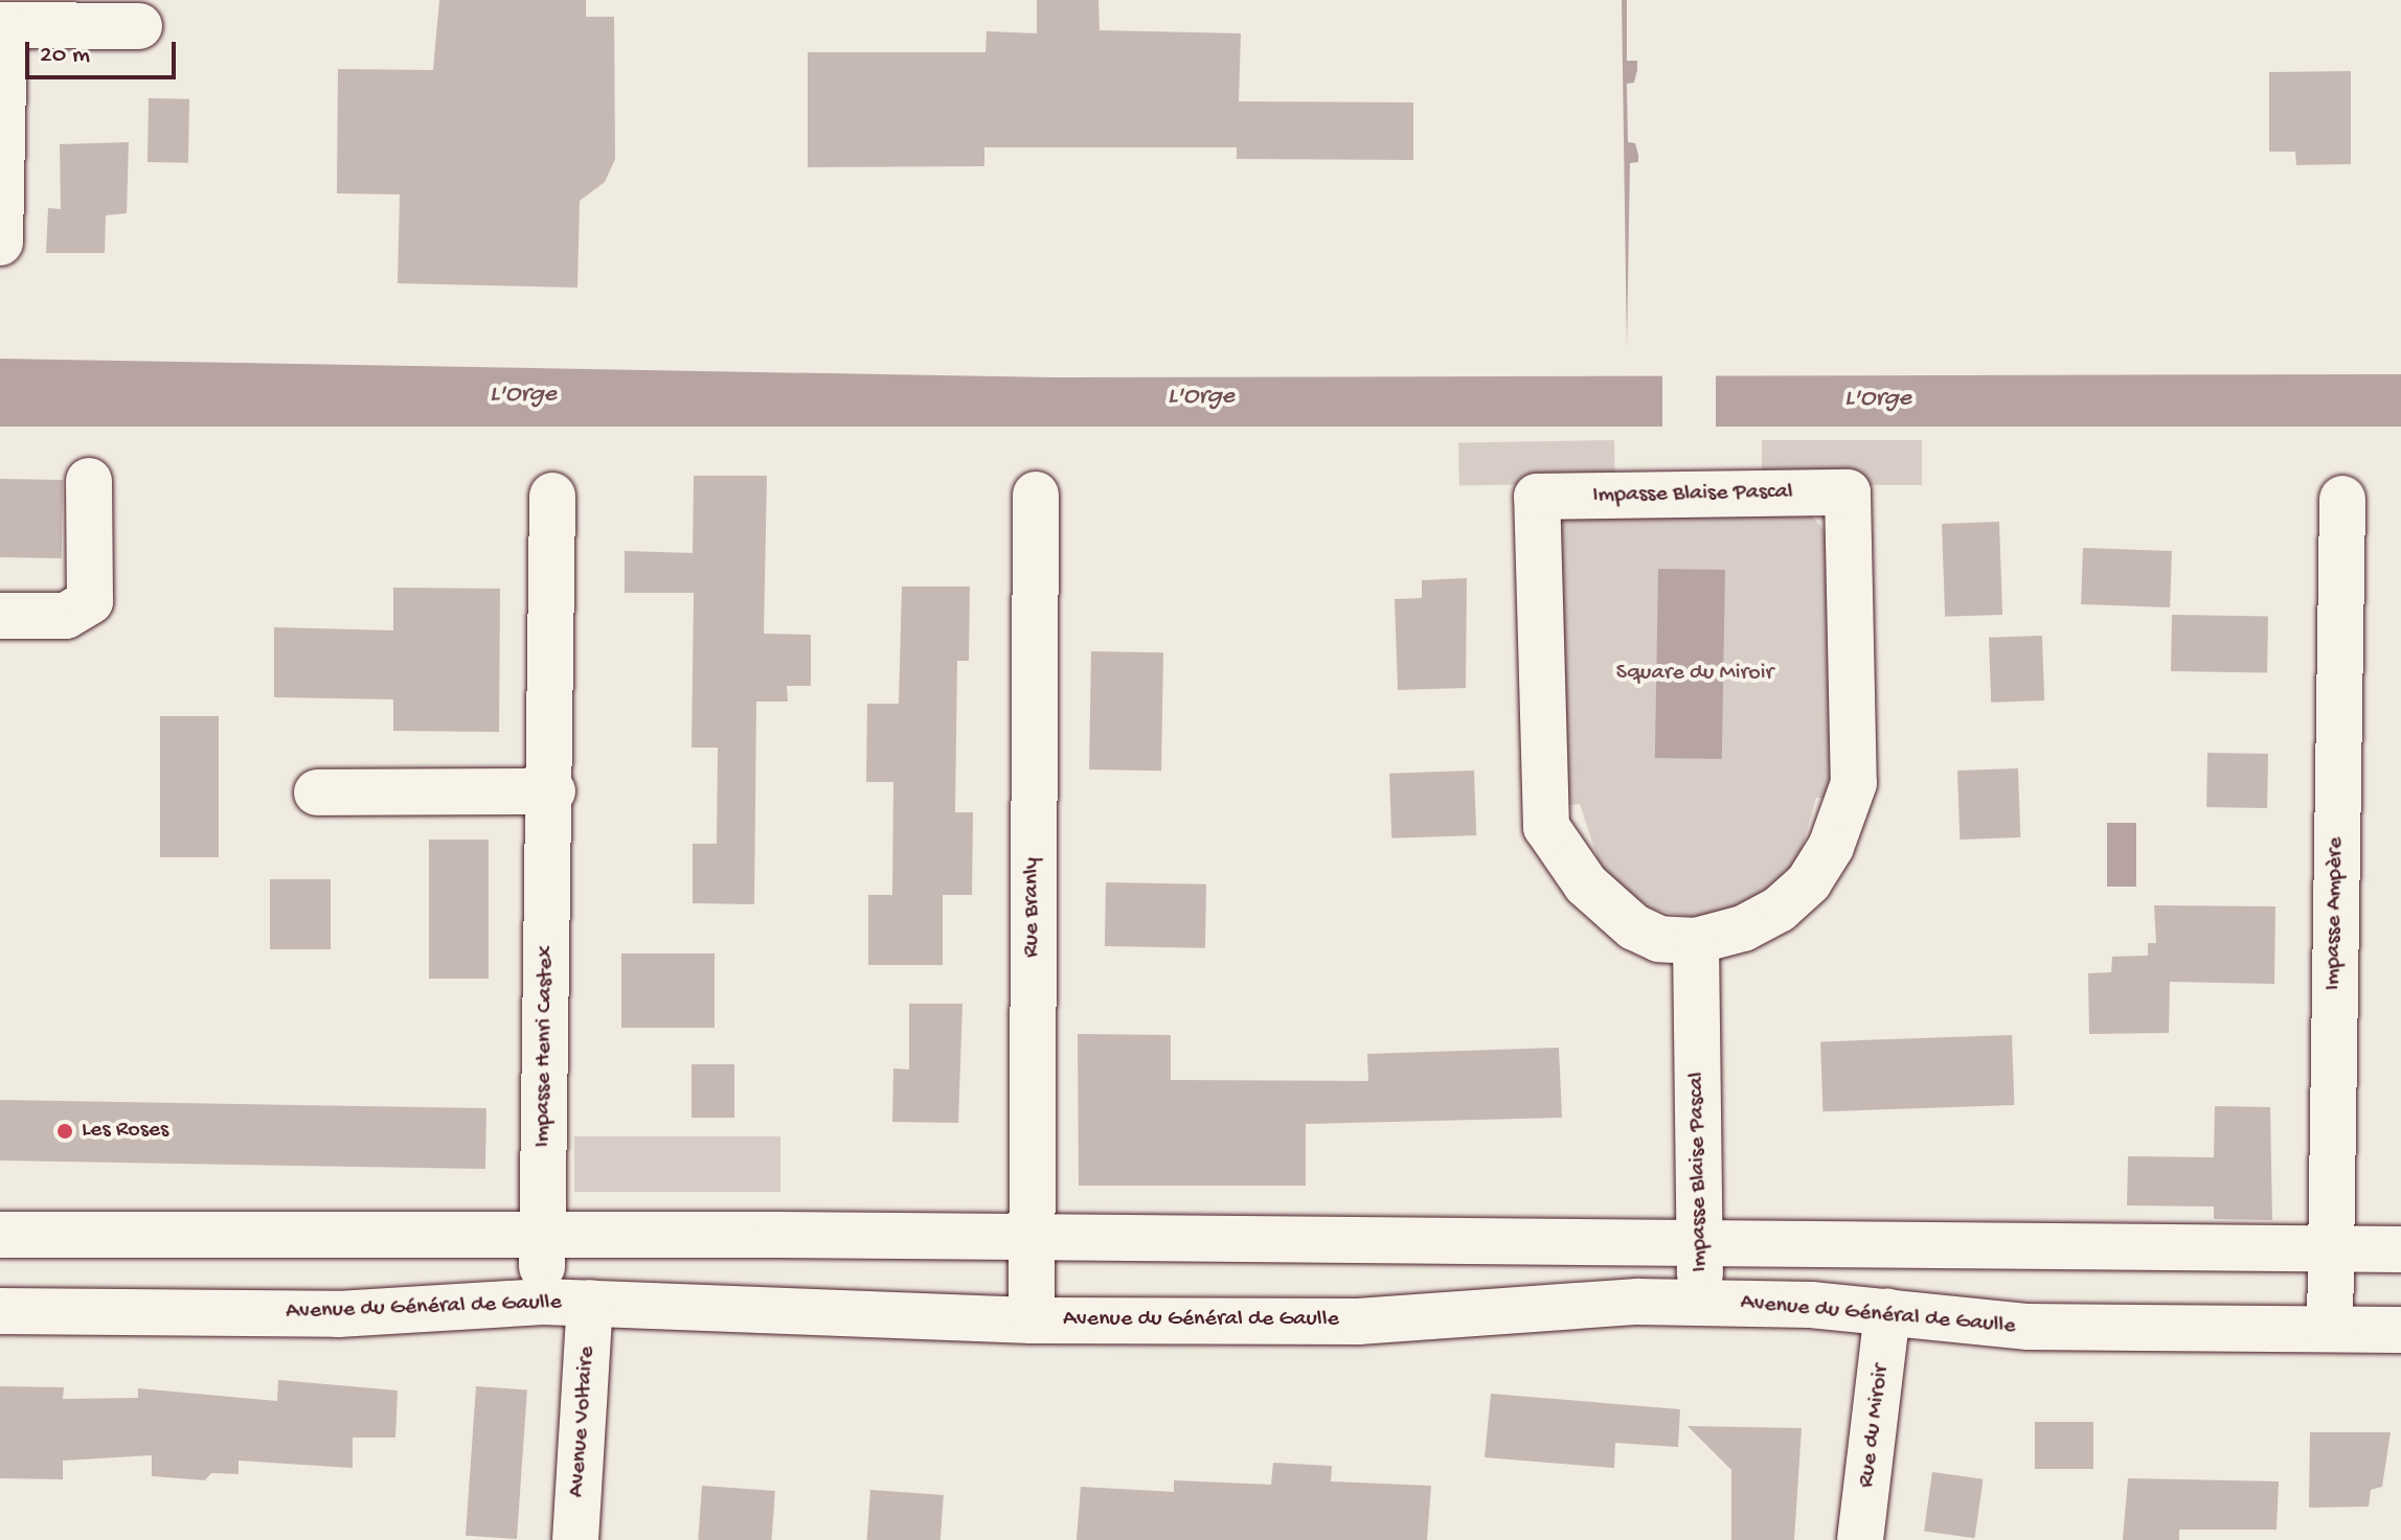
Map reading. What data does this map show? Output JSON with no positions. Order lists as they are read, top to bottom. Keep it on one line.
{"streets":{"street":["Impasse Blaise Pascal","Rue Branly","Impasse Ampère","Impasse Henri Castex","Avenue du Général de Gaulle","Avenue Voltaire","Rue du Miroir"]},"crossings":[["Impasse Blaise Pascal","Avenue du Général de Gaulle"],["Rue Branly","Avenue du Général de Gaulle"],["Impasse Ampère","Avenue du Général de Gaulle"],["Impasse Henri Castex","Avenue du Général de Gaulle"],["Avenue du Général de Gaulle","Avenue Voltaire"],["Avenue du Général de Gaulle","Rue du Miroir"]],"water":["L'Orge"],"parks":["Square du Miroir"],"places":["Les Roses"],"scale_bar":"20 m"}
